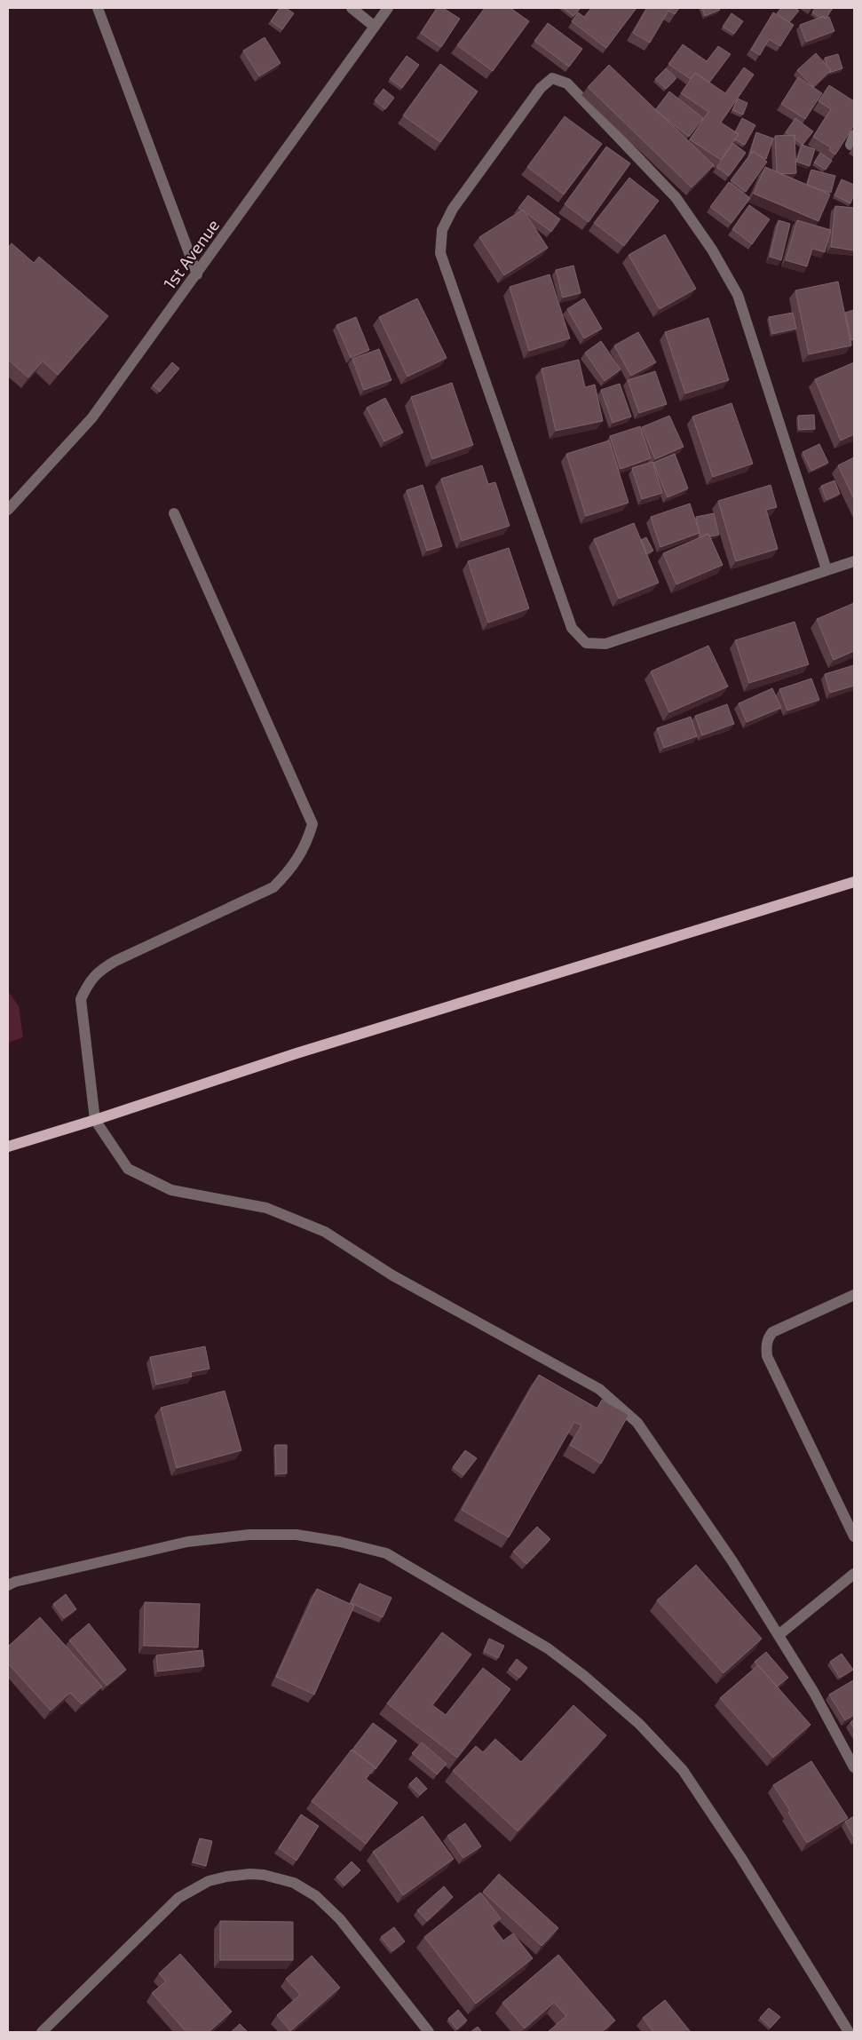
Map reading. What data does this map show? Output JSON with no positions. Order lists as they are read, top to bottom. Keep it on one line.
{"streets":{"street":["1st Avenue"]}}
